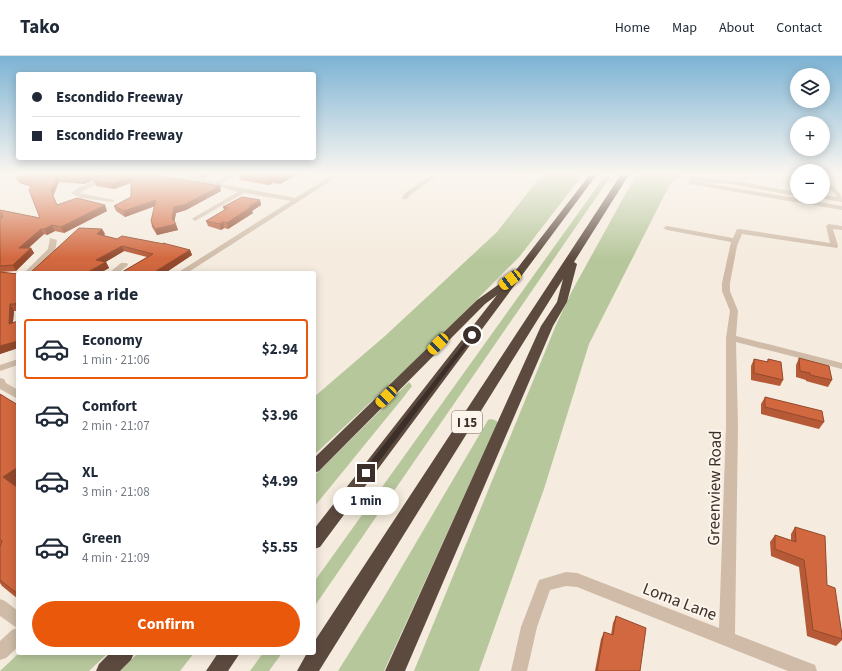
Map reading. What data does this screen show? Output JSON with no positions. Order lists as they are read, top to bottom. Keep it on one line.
{"streets":{"highway":["I 15"],"street":["Greenview Road","Loma Lane"]},"crossings":[["Greenview Road","Loma Lane"]],"page":{"header":"Tako","nav":["Home","Map","About","Contact"],"map_buttons":["+","−"],"banner":["Escondido Freeway","Escondido Freeway"],"heading":"Choose a ride","list":[{"name":"Economy","note":"1 min · 21:06","value":"$2.94"},{"name":"Comfort","note":"2 min · 21:07","value":"$3.96"},{"name":"XL","note":"3 min · 21:08","value":"$4.99"},{"name":"Green","note":"4 min · 21:09","value":"$5.55"}],"bubble":"1 min","buttons":"Confirm"}}
